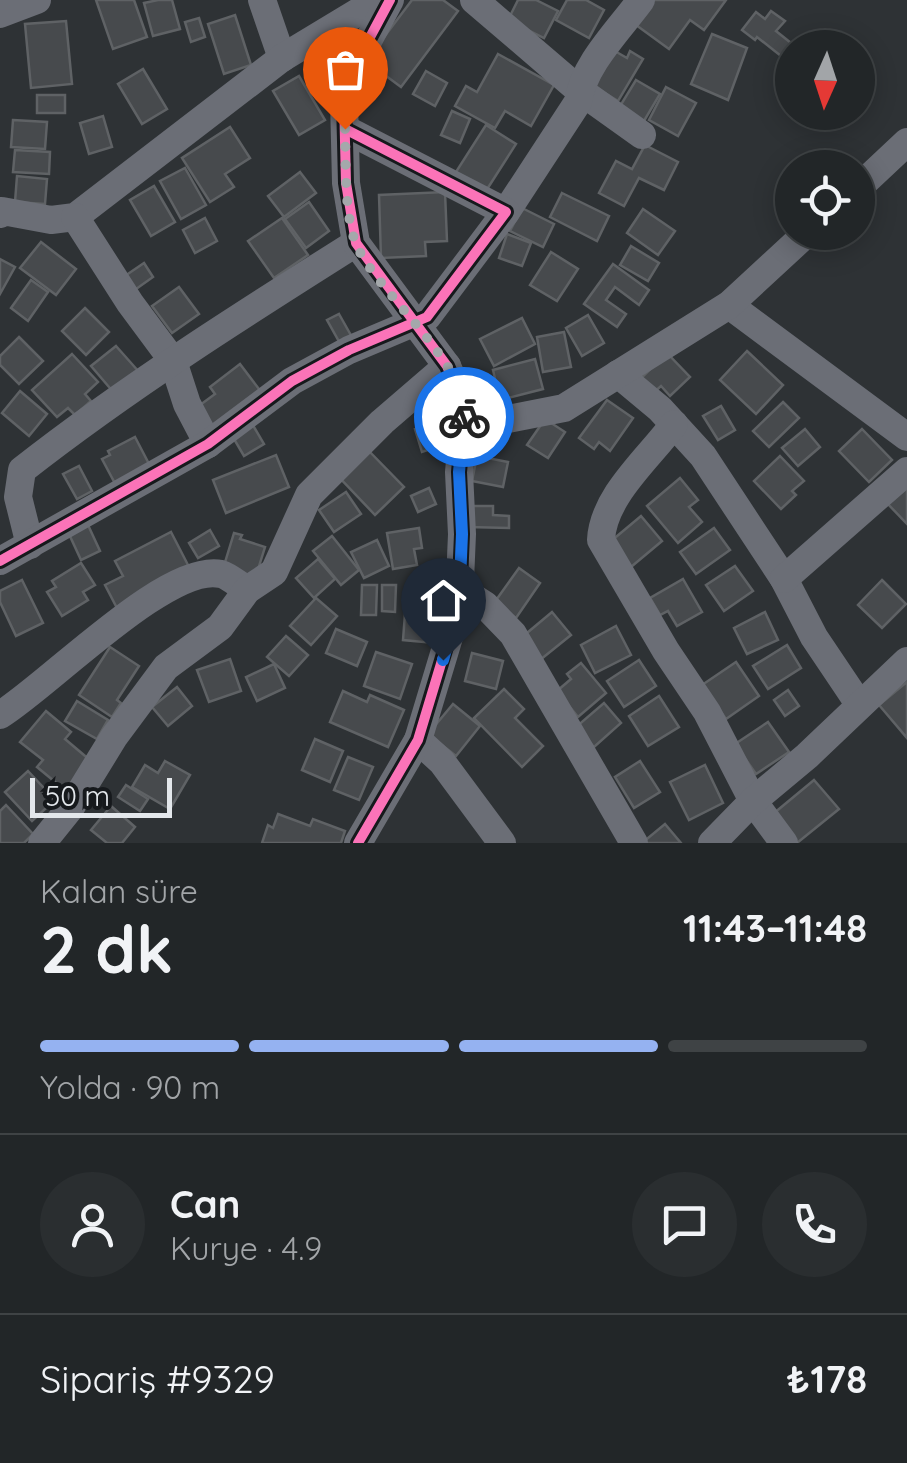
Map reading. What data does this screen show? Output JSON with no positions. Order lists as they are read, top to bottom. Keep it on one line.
{"scale_bar":"50 m","north":"bottom","page":{"scale":"50 m","heading":["2 dk","Kalan süre","11:43–11:48"],"panel":["Can","Kurye · 4.9","Sipariş #9329","₺178"],"bar":"Yolda · 90 m"}}
